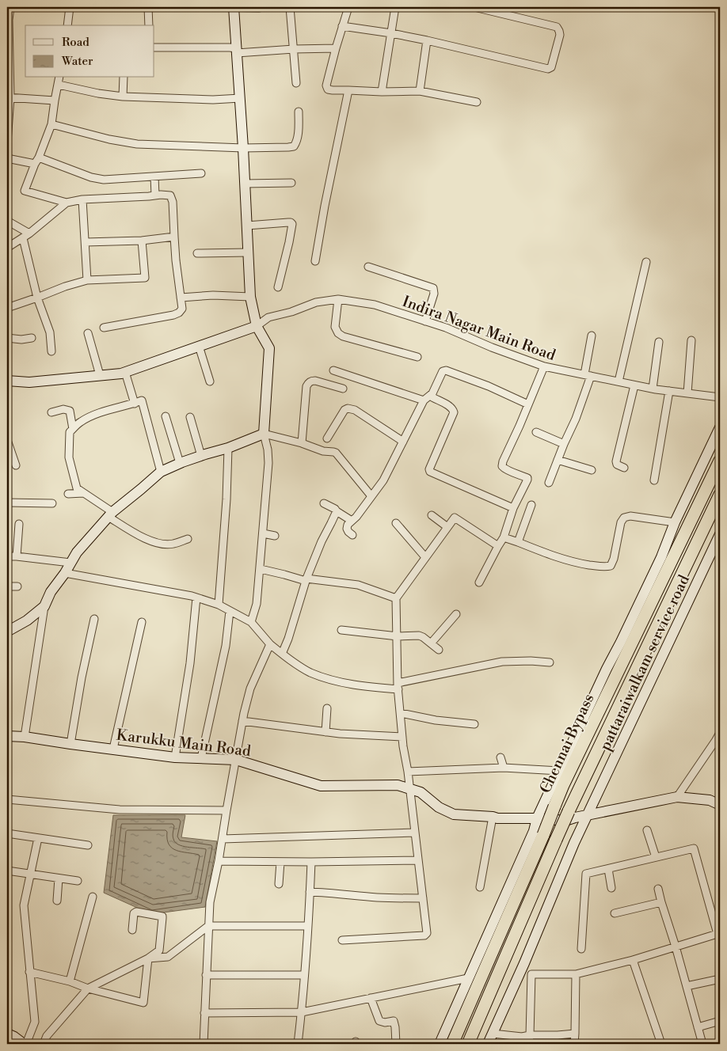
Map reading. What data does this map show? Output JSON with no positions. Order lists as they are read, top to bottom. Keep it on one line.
{"streets":{"highway":["Chennai Bypass"],"street":["Indira Nagar Main Road","pattaraiwalkam service road","Karukku Main Road"]},"crossings":[["pattaraiwalkam service road","Karukku Main Road"]],"legend":["Road","Water"]}
